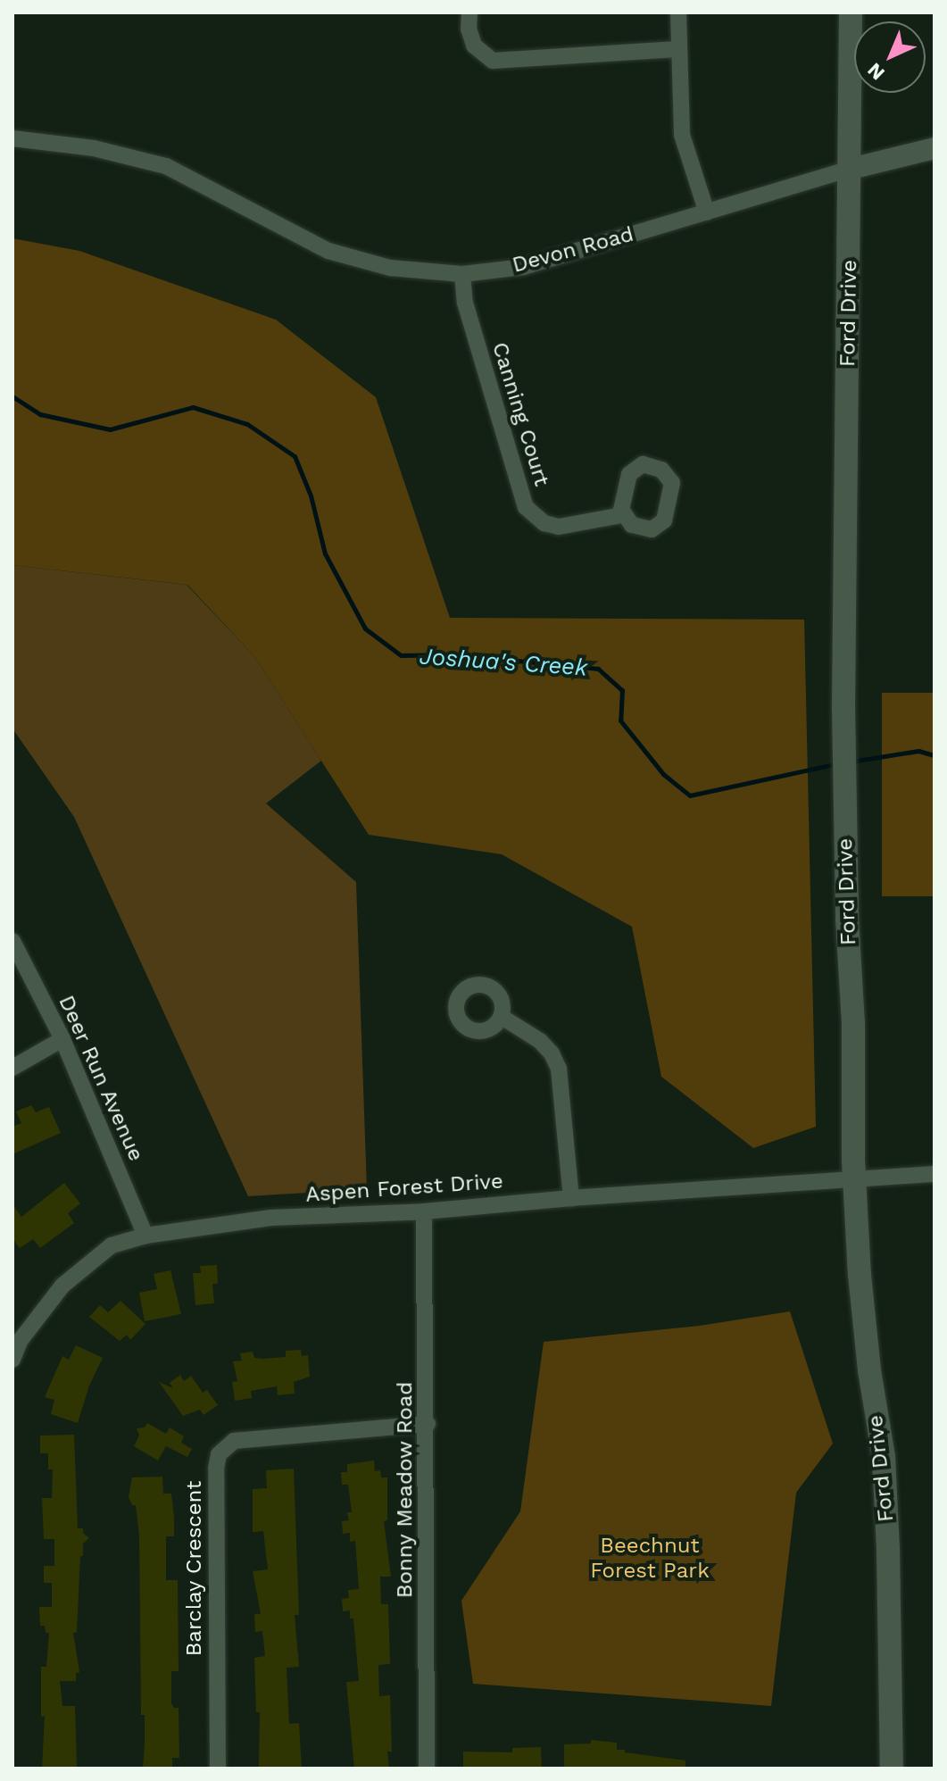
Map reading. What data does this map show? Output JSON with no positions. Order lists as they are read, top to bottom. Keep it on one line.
{"streets":{"main road":["Ford Drive"],"street":["Devon Road","Canning Court","Deer Run Avenue","Aspen Forest Drive","Bonny Meadow Road","Barclay Crescent"]},"crossings":[["Devon Road","Ford Drive"],["Devon Road","Canning Court"],["Ford Drive","Aspen Forest Drive"],["Deer Run Avenue","Aspen Forest Drive"],["Aspen Forest Drive","Bonny Meadow Road"],["Bonny Meadow Road","Barclay Crescent"]],"water":["Joshua's Creek"],"parks":["Beechnut Forest Park"],"north":"bottom left"}
